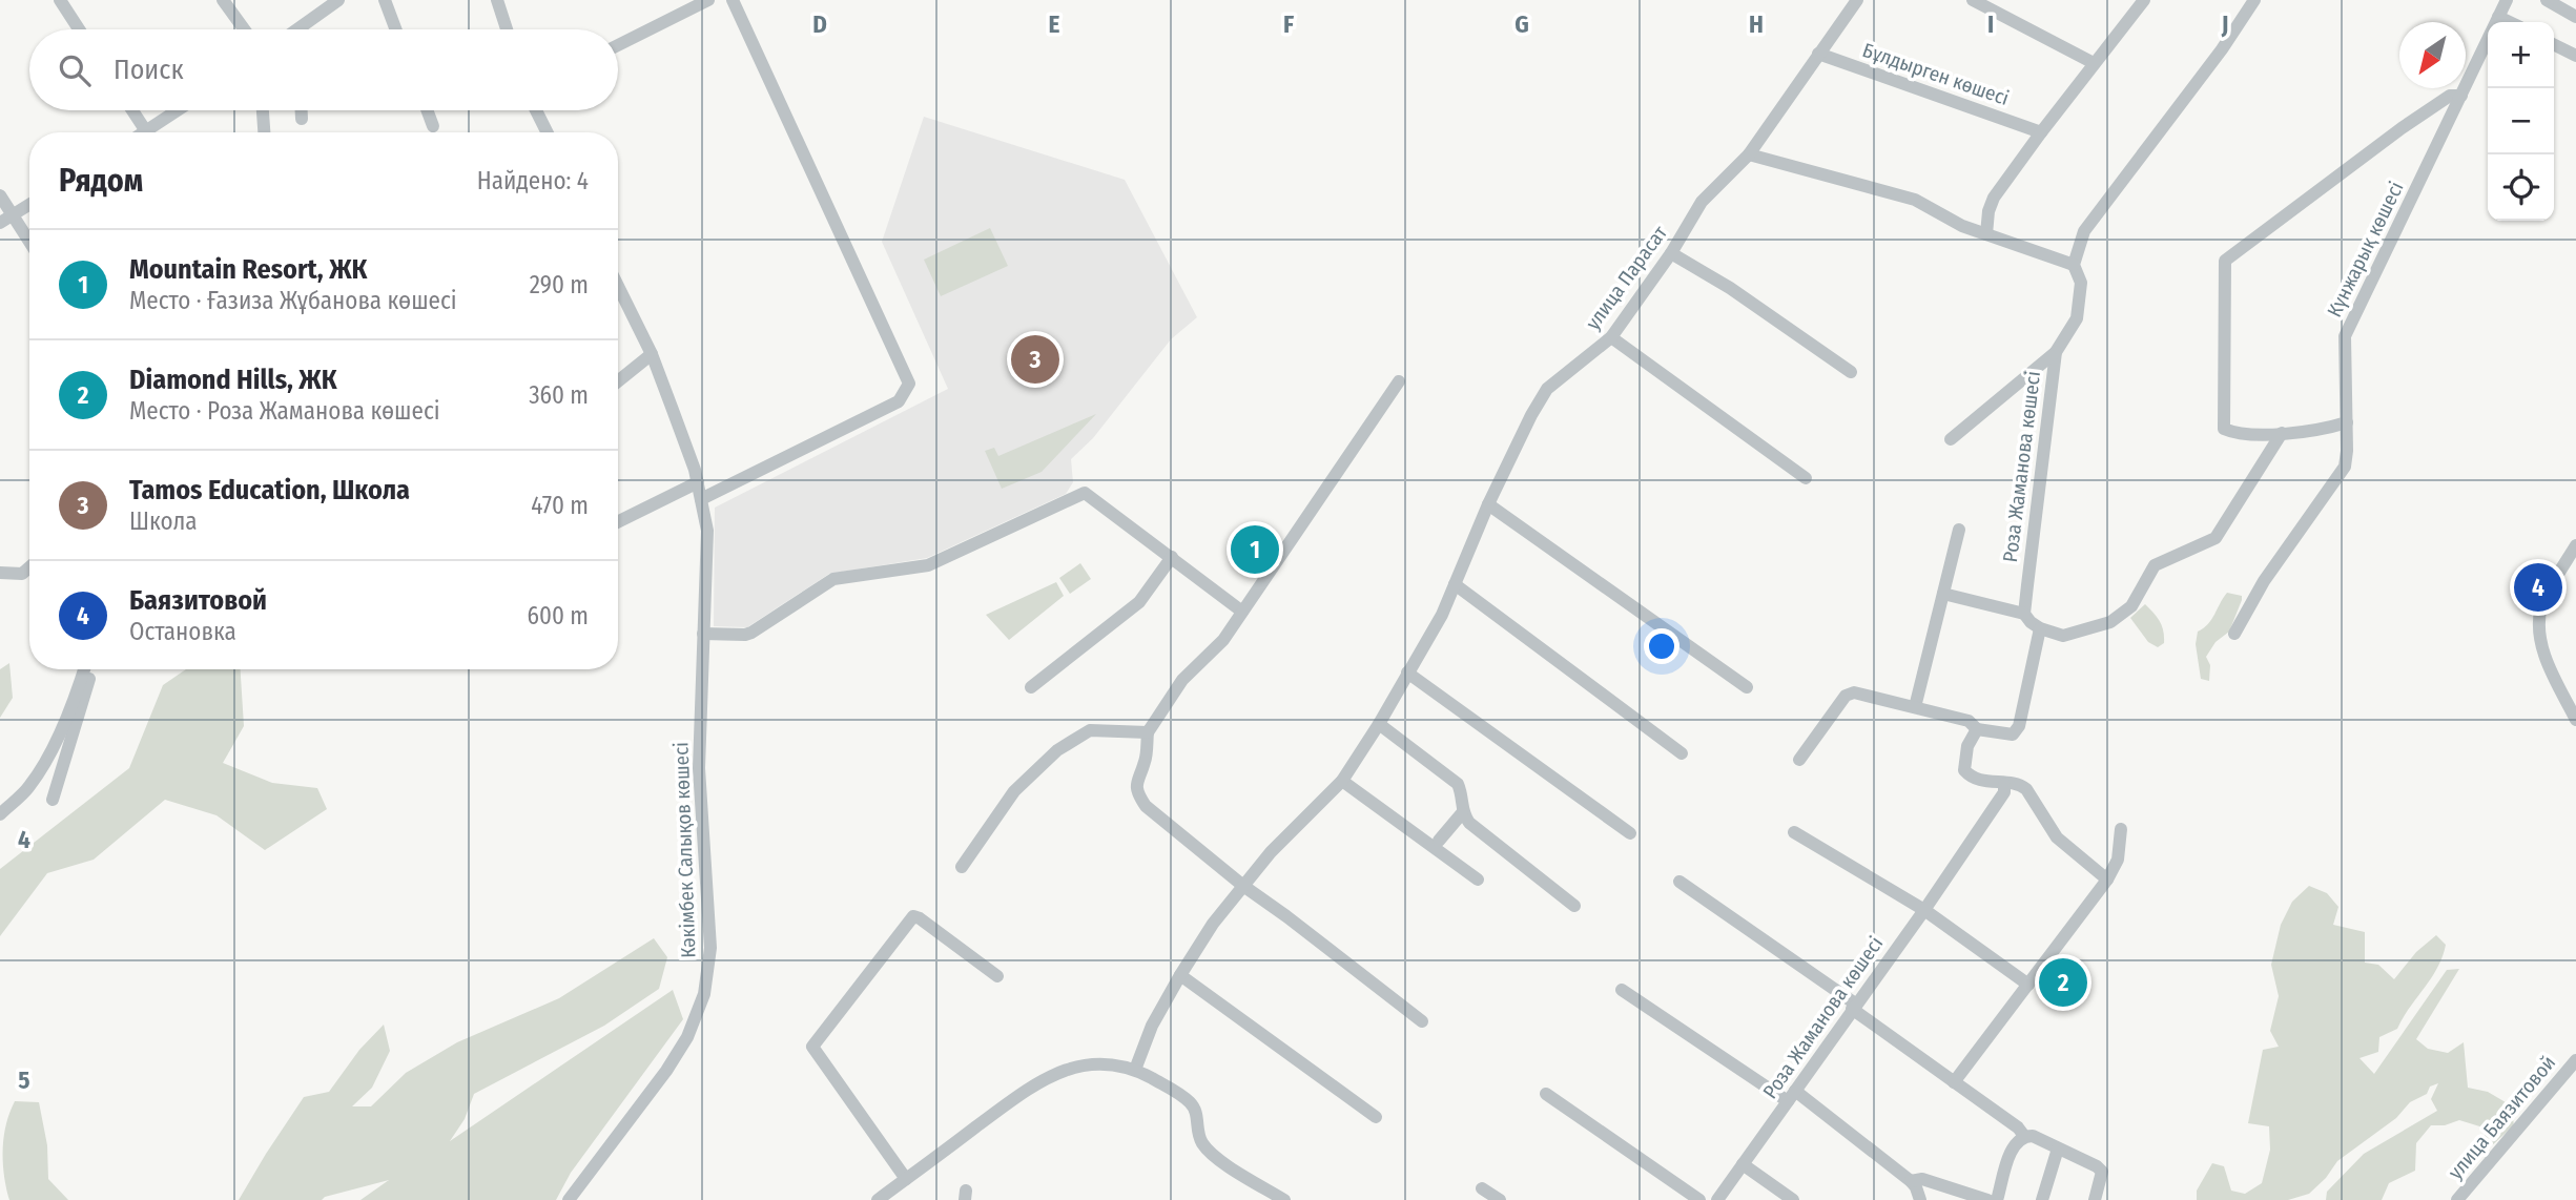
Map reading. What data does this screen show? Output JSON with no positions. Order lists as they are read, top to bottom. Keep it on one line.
{"streets":{"street":["Бұлдырген көшесі","Күнжарық көшесі","улица Парасат","Роза Жаманова көшесі","Кәкімбек Салықов көшесі","улица Баязитовой"]},"crossings":[["Бұлдырген көшесі","улица Парасат"]],"north":"bottom left","page":{"map_buttons":["+","−"],"search":"Поиск","heading":["Рядом","Найдено: 4"],"list":[{"mark":"1","name":"Mountain Resort, ЖК","note":"Место · Ғазиза Жұбанова көшесі","value":"290 m"},{"mark":"2","name":"Diamond Hills, ЖК","note":"Место · Роза Жаманова көшесі","value":"360 m"},{"mark":"3","name":"Tamos Education, Школа","note":"Школа","value":"470 m"},{"mark":"4","name":"Баязитовой","note":"Остановка","value":"600 m"}],"pins":["3","1","4","2"]},"grid":{"columns":["D","E","F","G","H","I","J"],"rows":["4","5"]}}
